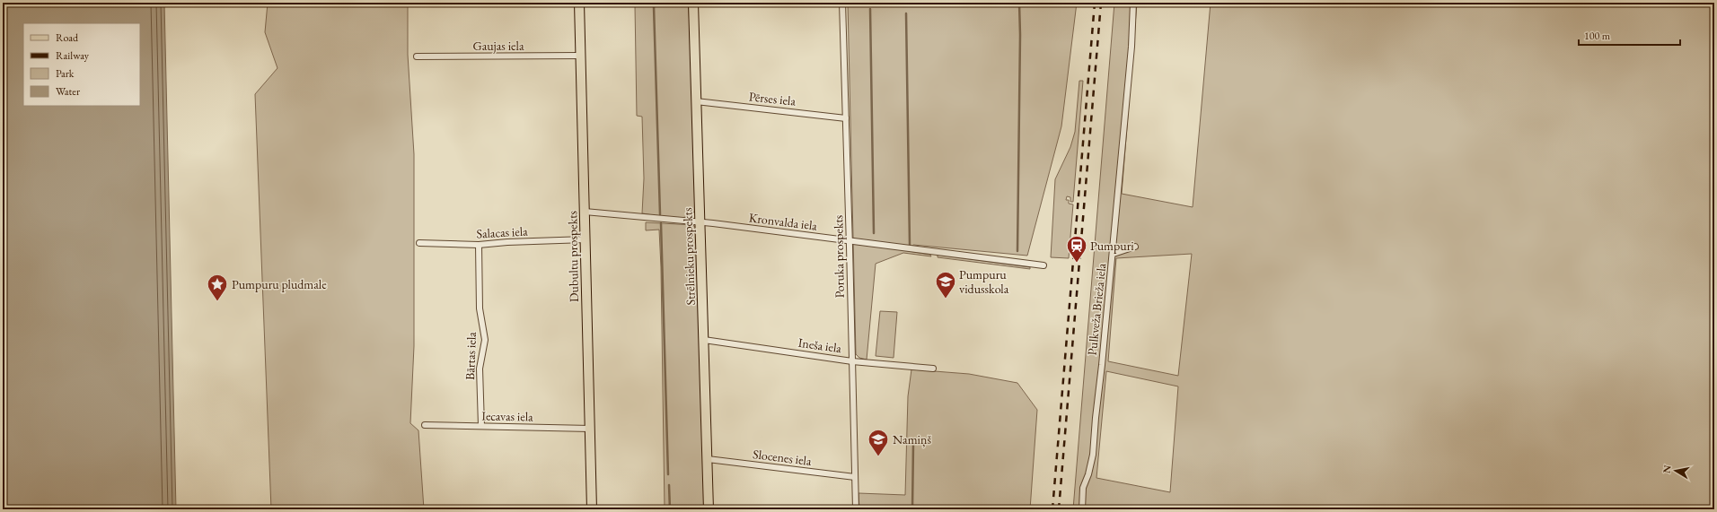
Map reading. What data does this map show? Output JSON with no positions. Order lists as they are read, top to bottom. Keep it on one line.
{"streets":{"main road":["Dubultu prospekts","Strēlnieku prospekts"],"street":["Gaujas iela","Pērses iela","Kronvalda iela","Salacas iela","Poruka prospekts","Pulkveža Brieža iela","Ineša iela","Bārtas iela","Iecavas iela","Slocenes iela"]},"crossings":[["Gaujas iela","Dubultu prospekts"],["Pērses iela","Strēlnieku prospekts"],["Pērses iela","Poruka prospekts"],["Kronvalda iela","Dubultu prospekts"],["Kronvalda iela","Strēlnieku prospekts"],["Kronvalda iela","Poruka prospekts"],["Salacas iela","Dubultu prospekts"],["Salacas iela","Bārtas iela"],["Dubultu prospekts","Iecavas iela"],["Strēlnieku prospekts","Ineša iela"],["Strēlnieku prospekts","Slocenes iela"],["Poruka prospekts","Ineša iela"],["Poruka prospekts","Slocenes iela"],["Bārtas iela","Iecavas iela"]],"places":{"station":["Pumpuri"],"school or university":["Pumpuru vidusskola","Namiņš"],"place":["Pumpuru pludmale"]},"legend":["Road","Railway","Park","Water"],"scale_bar":"100 m","north":"left"}
